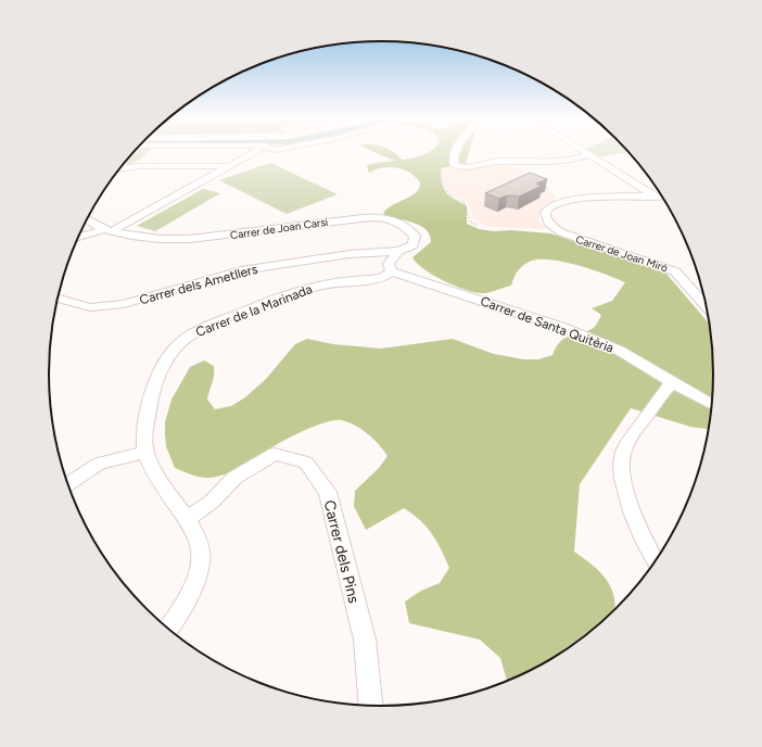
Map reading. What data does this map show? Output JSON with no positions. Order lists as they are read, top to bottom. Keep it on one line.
{"streets":{"street":["Carrer de Joan Carsi","Carrer de Joan Miró","Carrer dels Ametllers","Carrer de la Marinada","Carrer de Santa Quitèria","Carrer dels Pins"]},"crossings":[["Carrer de Joan Carsi","Carrer dels Ametllers"],["Carrer de la Marinada","Carrer de Santa Quitèria"],["Carrer de la Marinada","Carrer dels Pins"]]}
